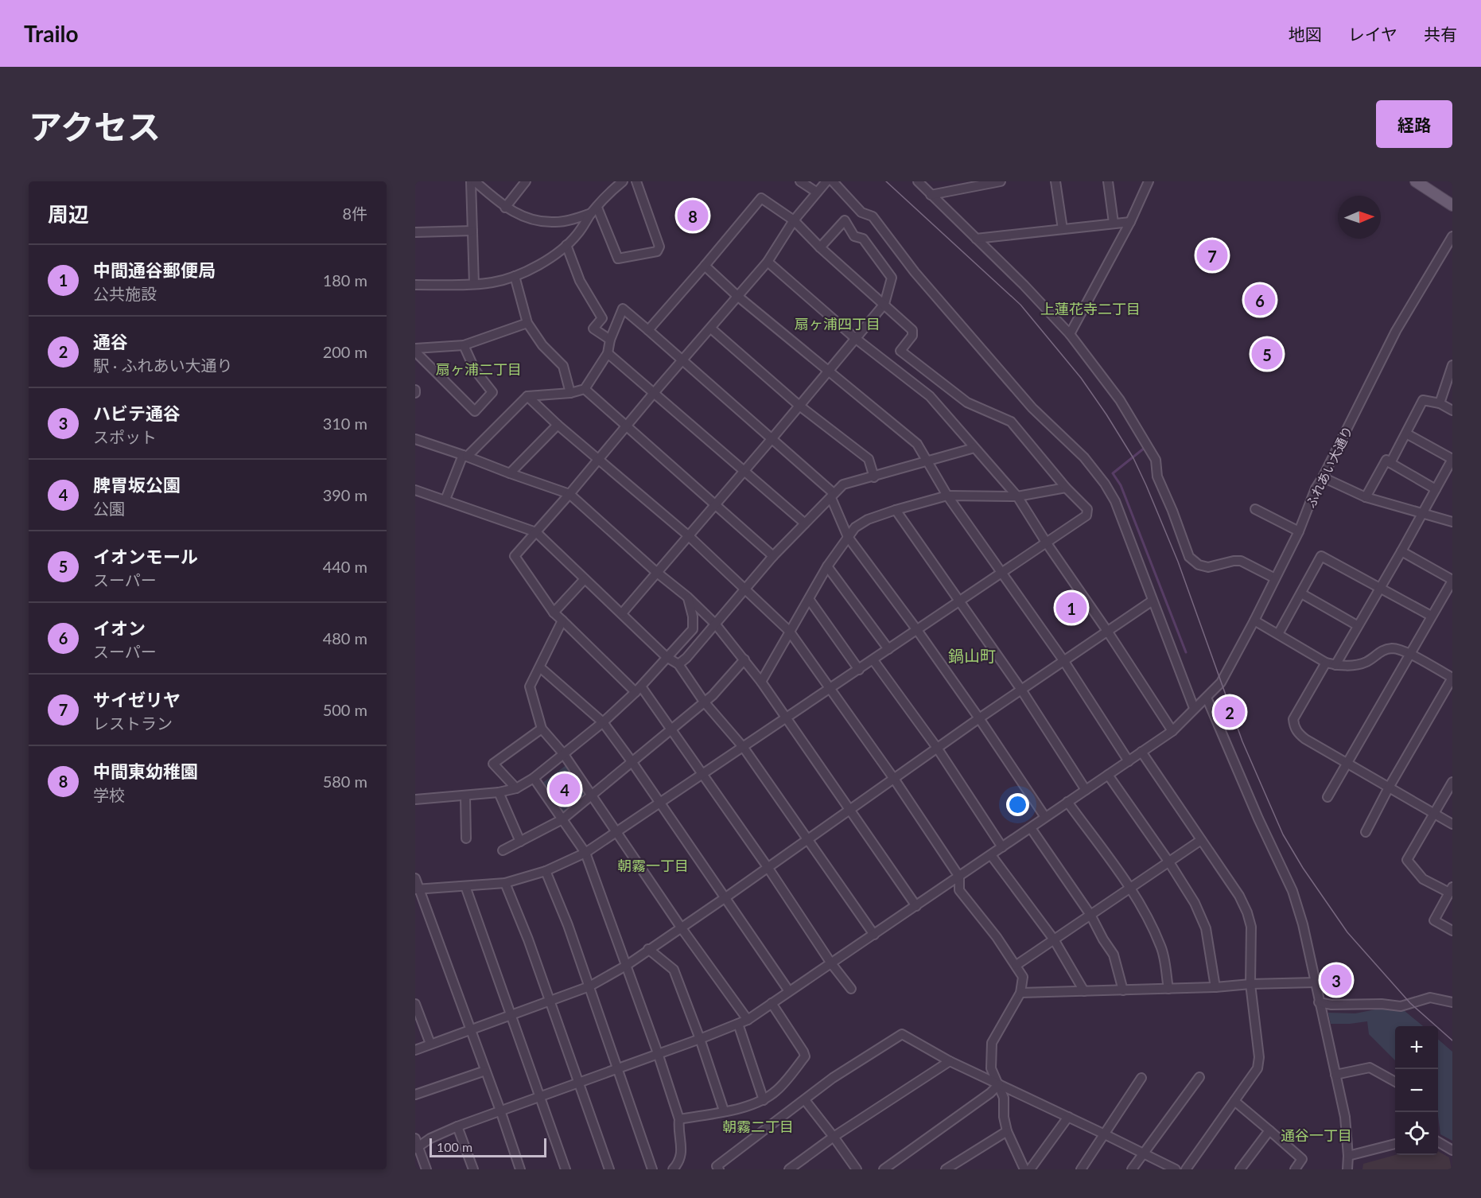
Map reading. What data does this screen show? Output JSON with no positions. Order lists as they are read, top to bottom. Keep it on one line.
{"streets":{"street":["ふれあい大通り"]},"districts":["上蓮花寺二丁目","扇ヶ浦四丁目","扇ヶ浦二丁目","鍋山町","朝霧一丁目","朝霧二丁目","通谷一丁目"],"scale_bar":"100 m","north":"right","page":{"header":"Trailo","nav":["地図","レイヤ","共有"],"title":"アクセス","buttons":"経路","heading":["周辺","8件"],"pins":["8","7","6","5","1","2","4","3"],"list":[{"mark":"1","name":"中間通谷郵便局","note":"公共施設","value":"180 m"},{"mark":"2","name":"通谷","note":"駅 · ふれあい大通り","value":"200 m"},{"mark":"3","name":"ハビテ通谷","note":"スポット","value":"310 m"},{"mark":"4","name":"脾胃坂公園","note":"公園","value":"390 m"},{"mark":"5","name":"イオンモール","note":"スーパー","value":"440 m"},{"mark":"6","name":"イオン","note":"スーパー","value":"480 m"},{"mark":"7","name":"サイゼリヤ","note":"レストラン","value":"500 m"},{"mark":"8","name":"中間東幼稚園","note":"学校","value":"580 m"}],"map_buttons":["+","−"],"scale":"100 m"}}
